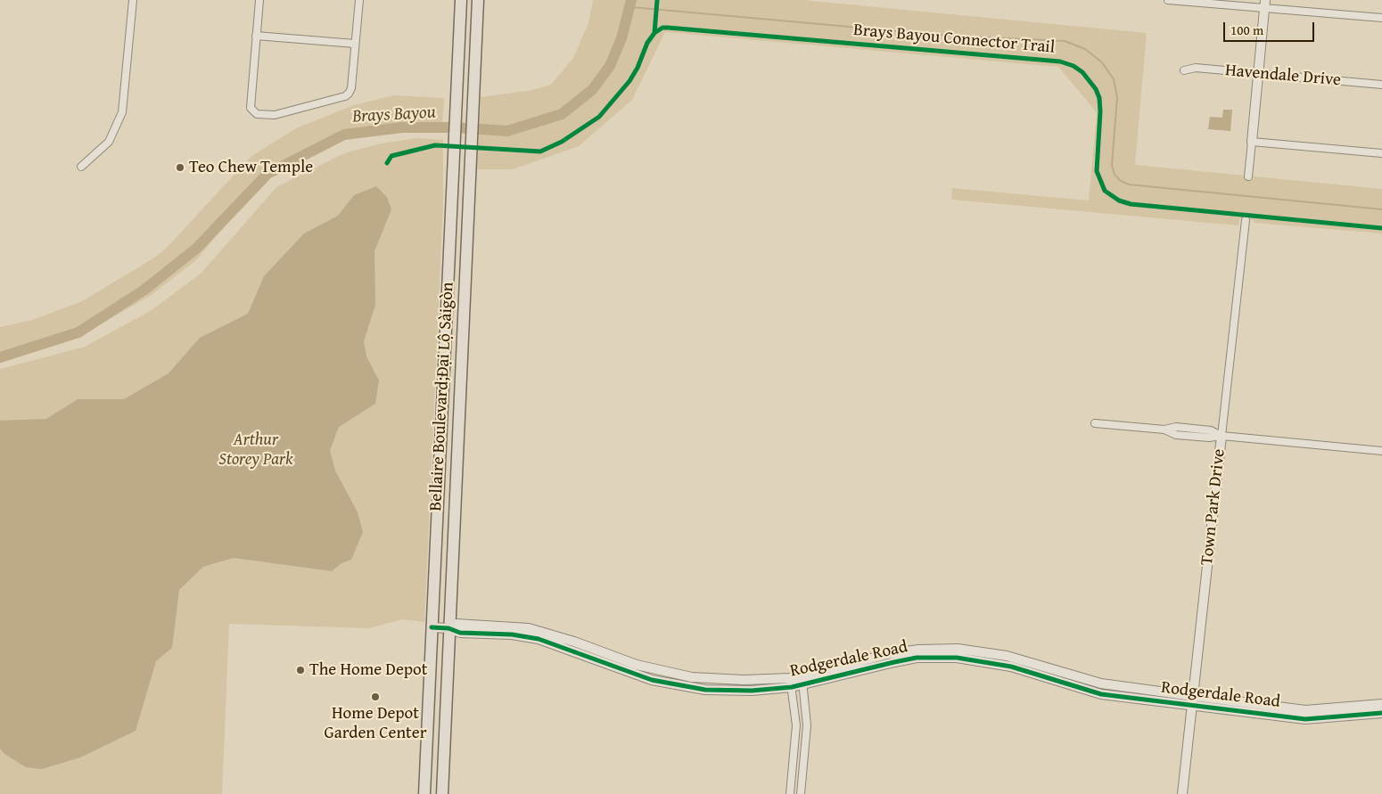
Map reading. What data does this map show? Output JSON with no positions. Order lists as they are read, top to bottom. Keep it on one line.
{"streets":{"main road":["Bellaire Boulevard;Đại Lộ Sàigòn"],"street":["Havendale Drive","Town Park Drive","Rodgerdale Road"],"cycle path":["Brays Bayou Connector Trail"]},"crossings":[["Bellaire Boulevard;Đại Lộ Sàigòn","Rodgerdale Road"],["Town Park Drive","Rodgerdale Road"]],"water":["Brays Bayou"],"parks":["Arthur Storey Park"],"places":["Teo Chew Temple","The Home Depot","Home Depot Garden Center"],"scale_bar":"100 m"}
